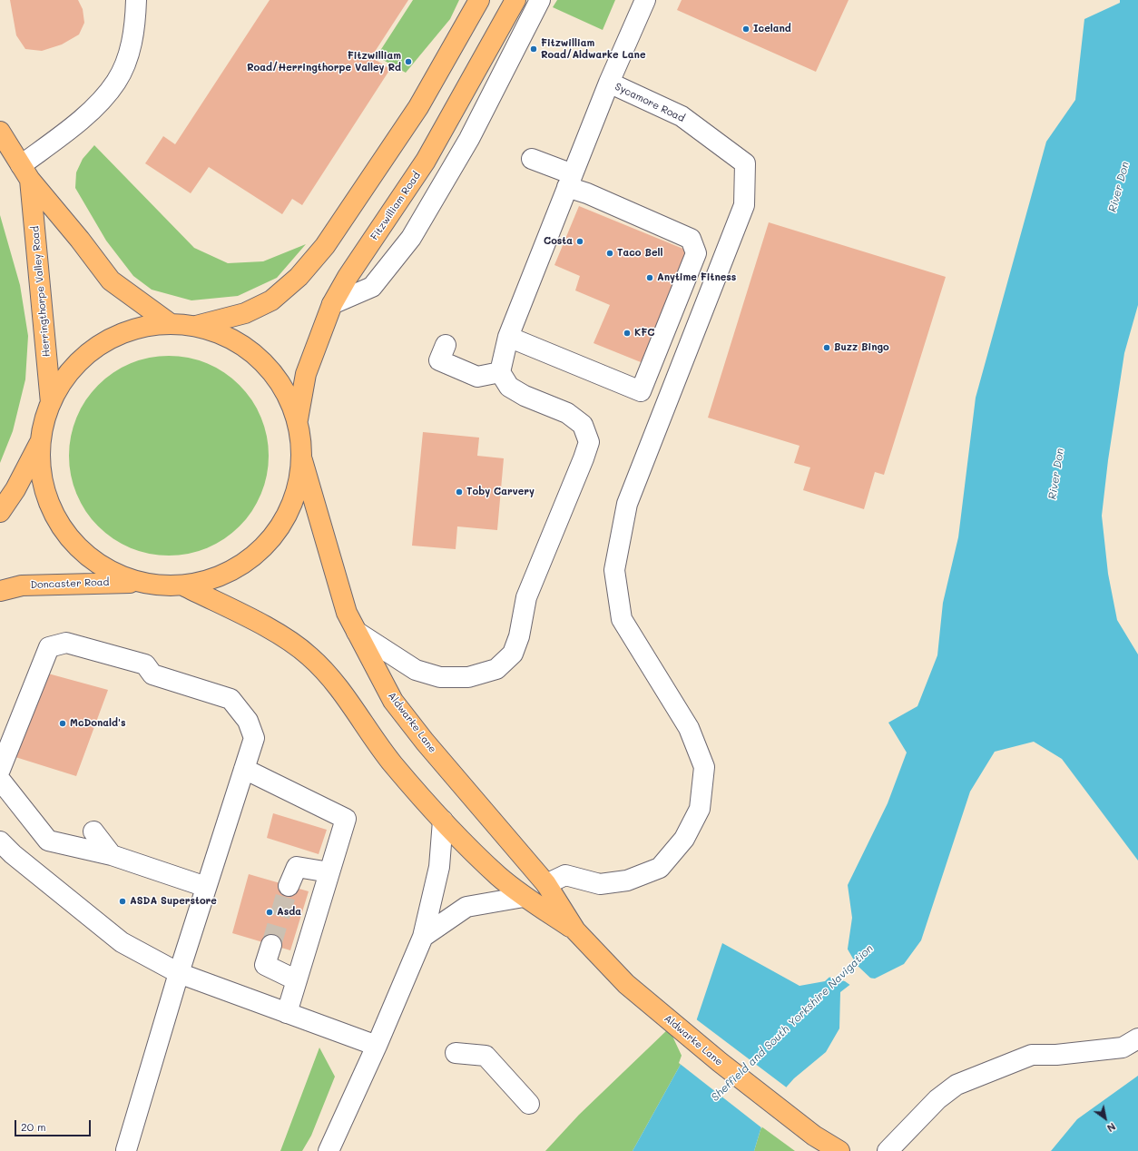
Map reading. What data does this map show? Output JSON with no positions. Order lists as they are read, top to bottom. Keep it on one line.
{"streets":{"main road":["Fitzwilliam Road","Herringthorpe Valley Road","Doncaster Road","Aldwarke Lane"],"street":["Sycamore Road"]},"crossings":[["Sycamore Road","Aldwarke Lane"]],"water":["River Don","Sheffield and South Yorkshire Navigation"],"places":["Iceland","Fitzwilliam Road/Aldwarke Lane","Fitzwilliam Road/Herringthorpe Valley Rd","Costa","Taco Bell","Anytime Fitness","KFC","Buzz Bingo","Toby Carvery","McDonald's","ASDA Superstore","Asda"],"scale_bar":"20 m","north":"bottom right"}
